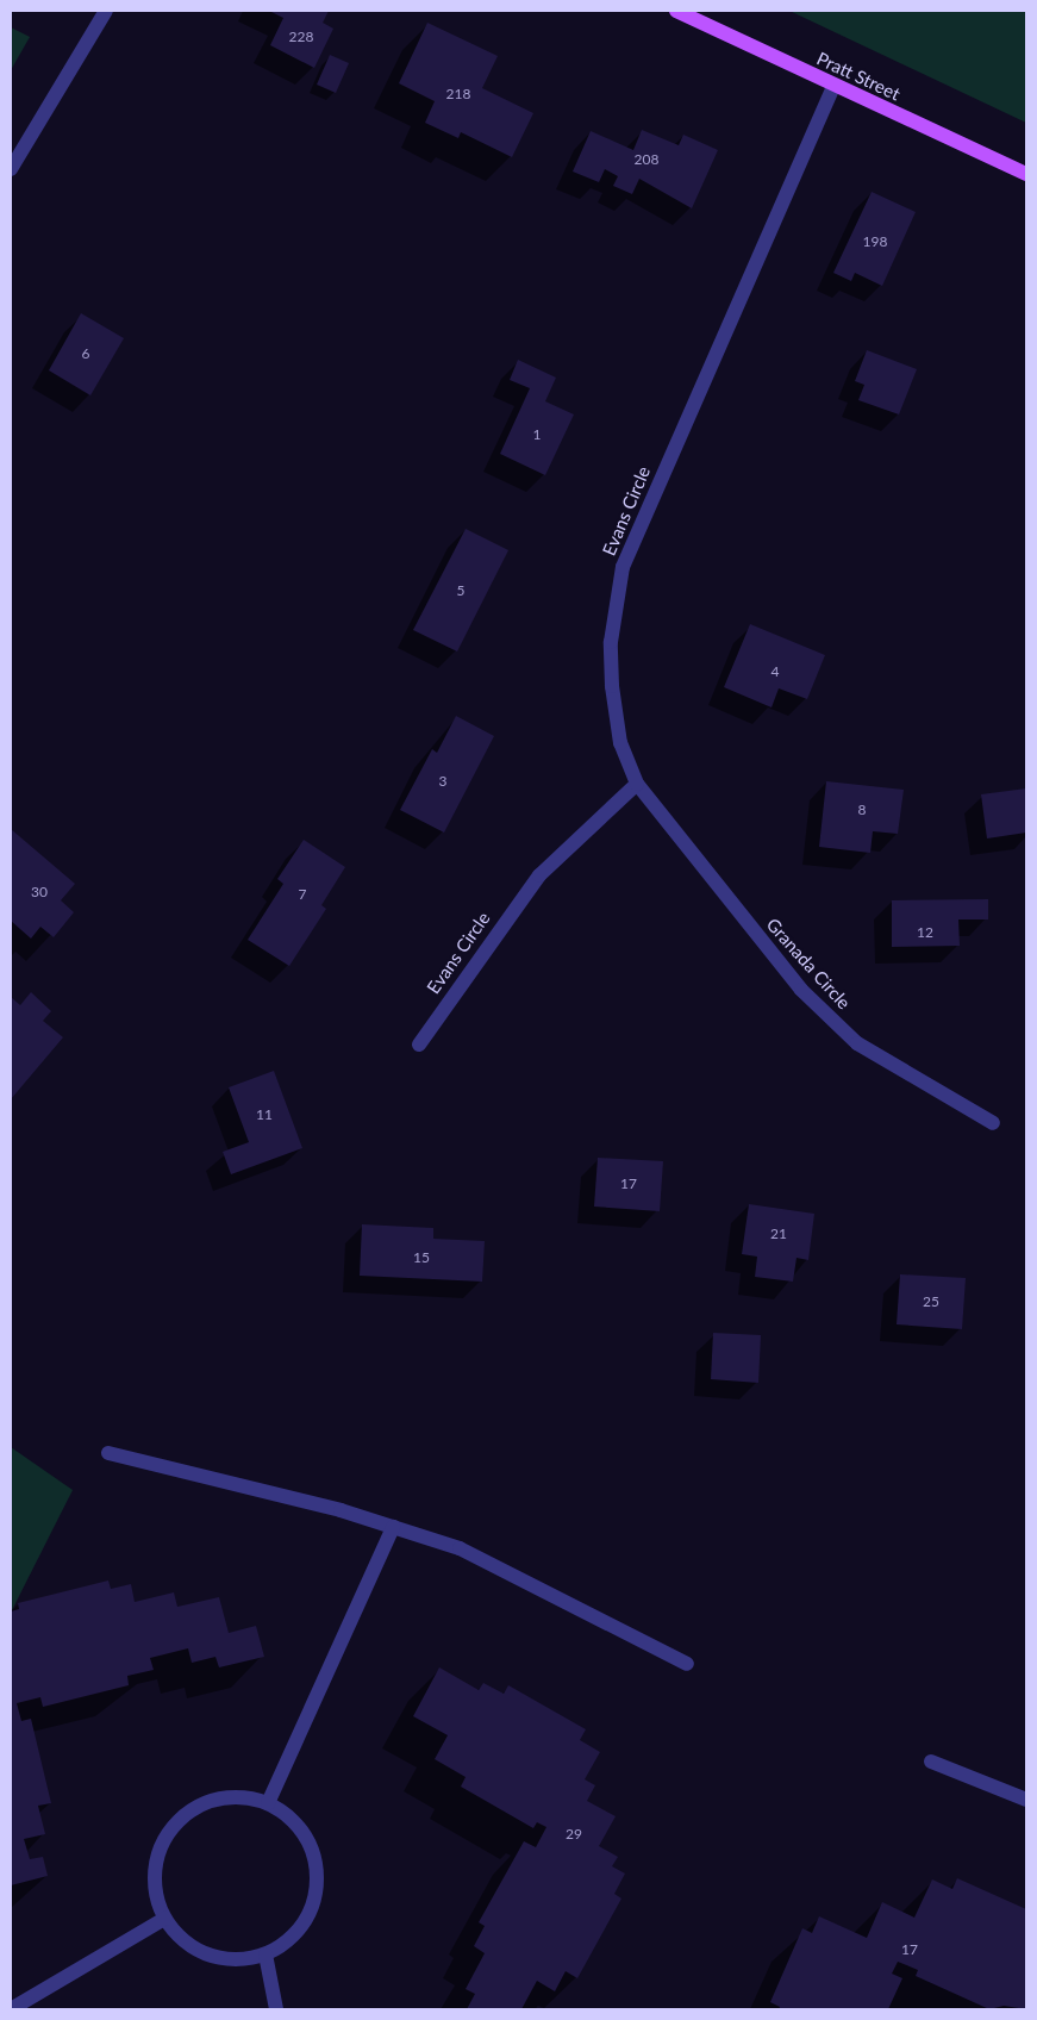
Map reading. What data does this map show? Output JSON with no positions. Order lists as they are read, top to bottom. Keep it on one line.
{"streets":{"main road":["Pratt Street"],"street":["Evans Circle","Granada Circle"]},"crossings":[["Pratt Street","Evans Circle"],["Evans Circle","Granada Circle"]],"house_numbers":["228","218","208","198","6","1","5","4","3","8","30","7","12","11","17","21","15","25","29","17"]}
